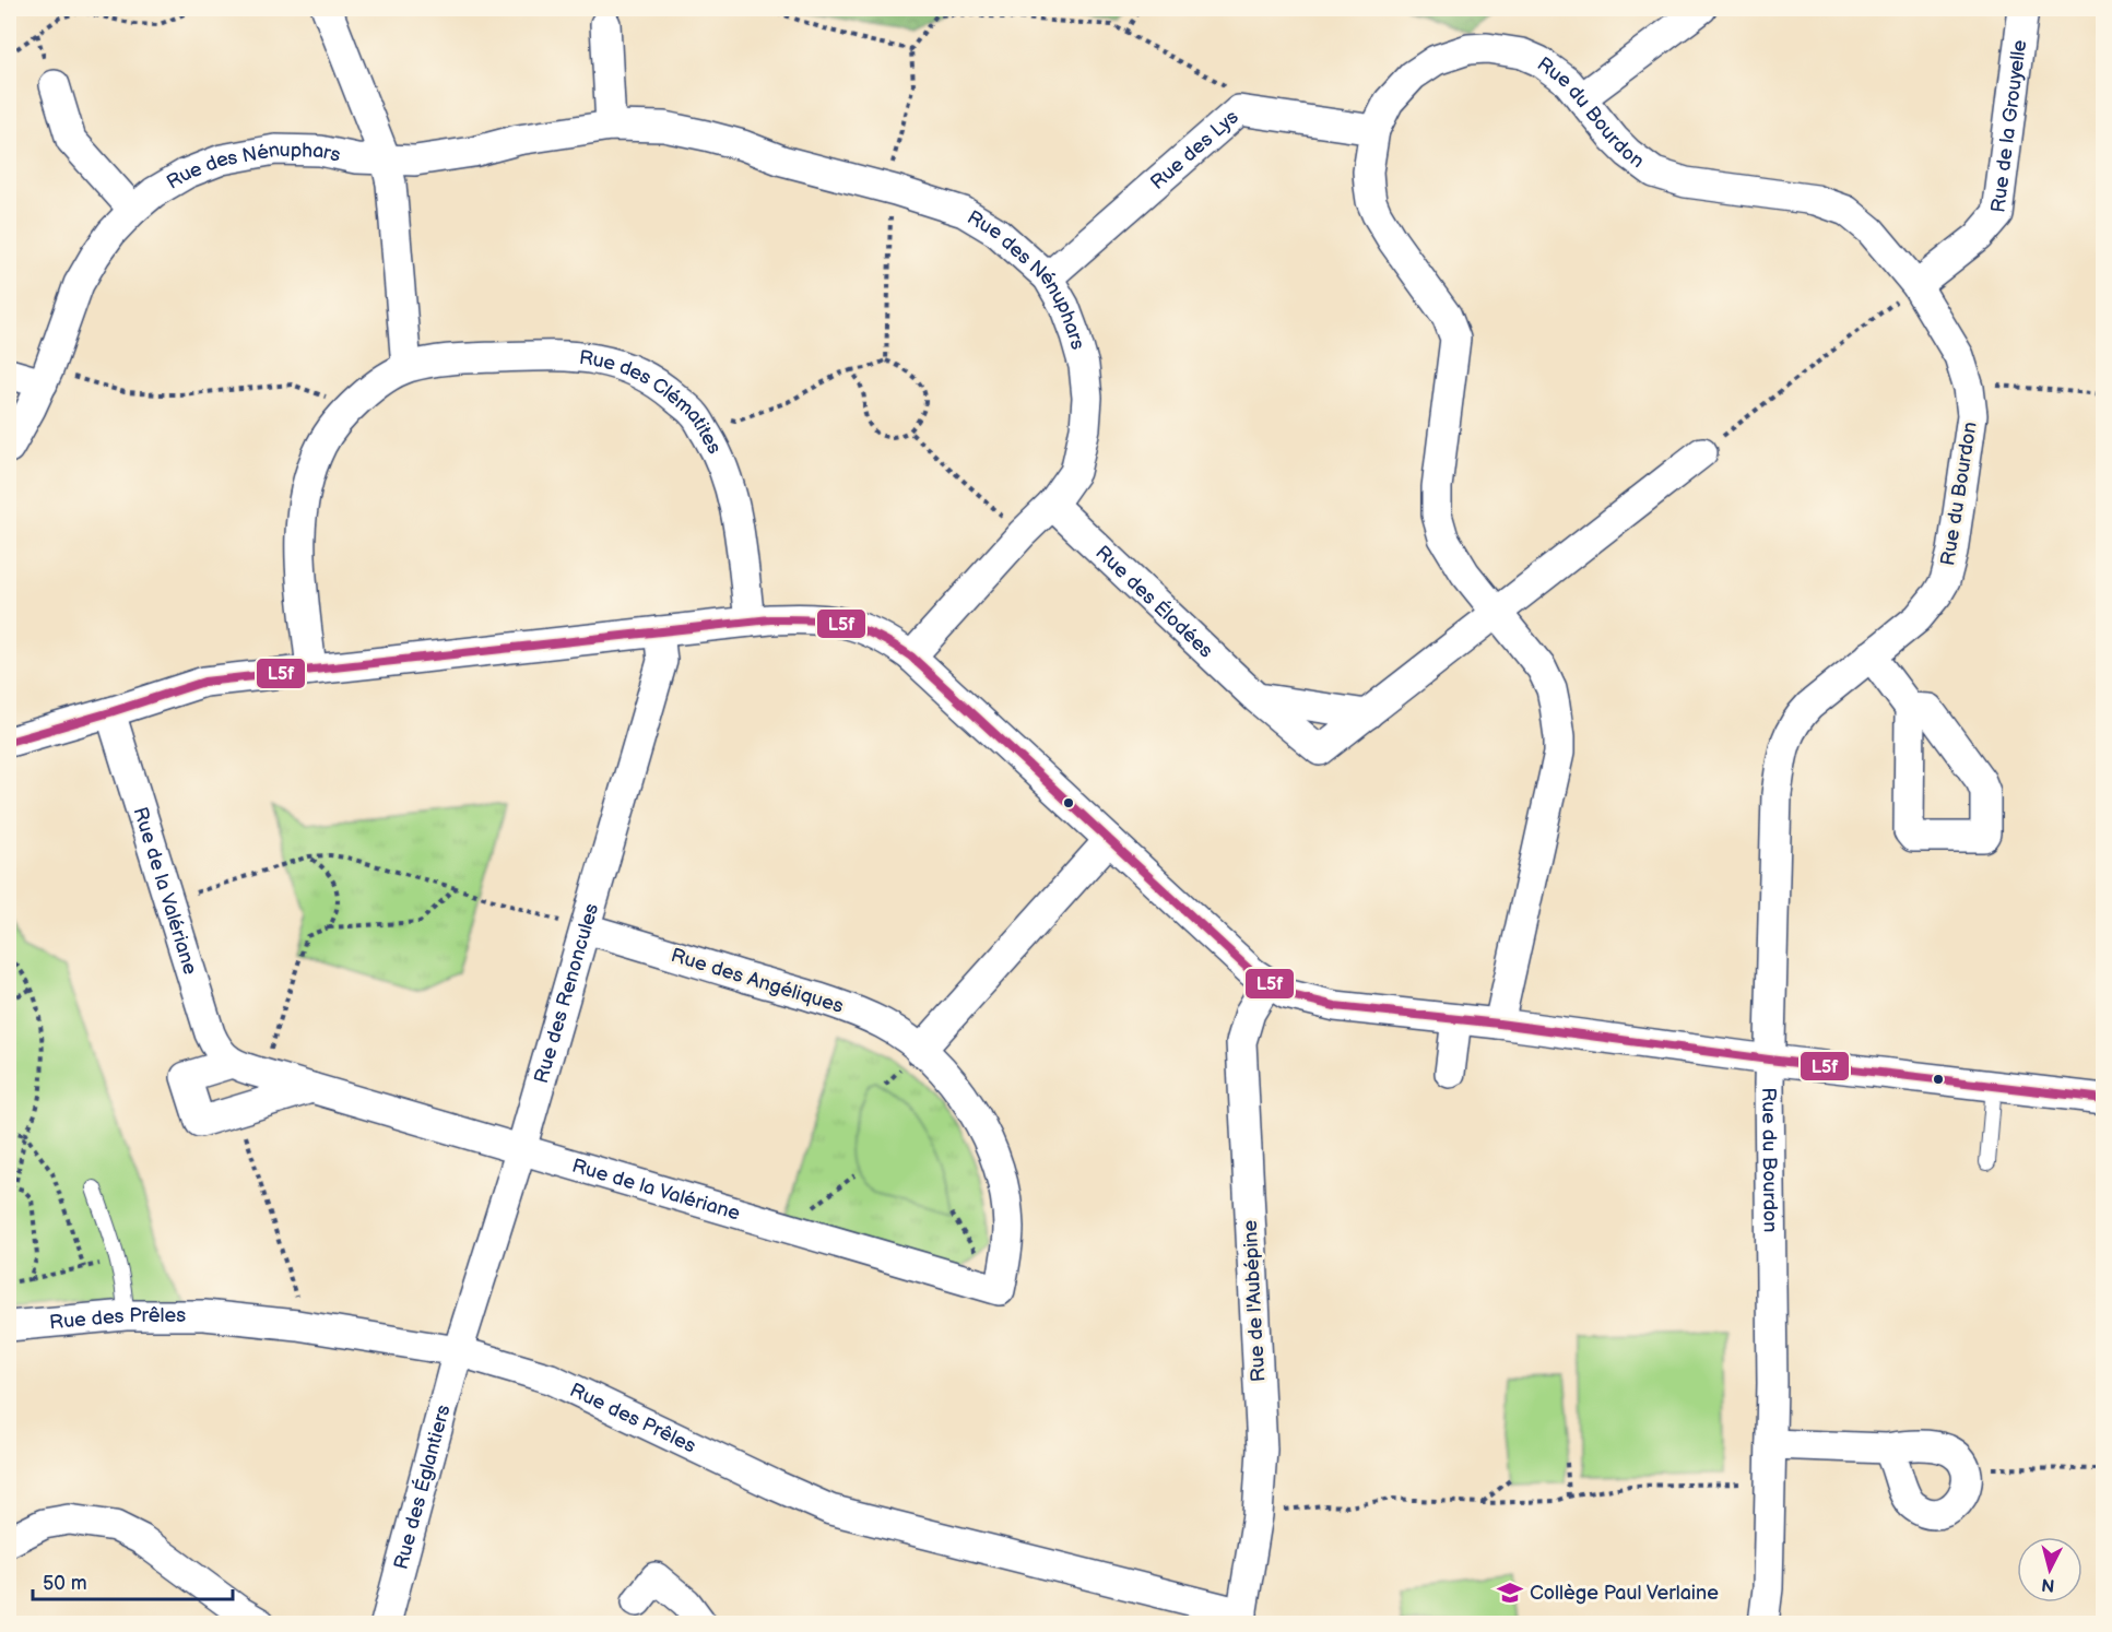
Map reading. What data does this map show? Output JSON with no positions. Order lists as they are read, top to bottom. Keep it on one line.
{"streets":{"street":["Rue du Bourdon","Rue de la Grouyelle","Rue des Lys","Rue des Nénuphars","Rue des Clématites","Rue des Élodées","Rue de la Valériane","Rue des Angéliques","Rue des Renoncules","Rue de l'Aubépine","Rue des Prêles","Rue des Églantiers"]},"crossings":[["Rue du Bourdon","Rue de la Grouyelle"],["Rue du Bourdon","Rue des Lys"],["Rue du Bourdon","Rue des Élodées"],["Rue des Lys","Rue des Nénuphars"],["Rue des Nénuphars","Rue des Élodées"],["Rue de la Valériane","Rue des Angéliques"],["Rue de la Valériane","Rue des Renoncules"],["Rue des Angéliques","Rue des Renoncules"],["Rue des Renoncules","Rue des Prêles"],["Rue des Renoncules","Rue des Églantiers"],["Rue de l'Aubépine","Rue des Prêles"],["Rue des Prêles","Rue des Églantiers"]],"places":{"school or university":["Collège Paul Verlaine"]},"lines":["transit line L5f"],"scale_bar":"50 m","north":"bottom"}
